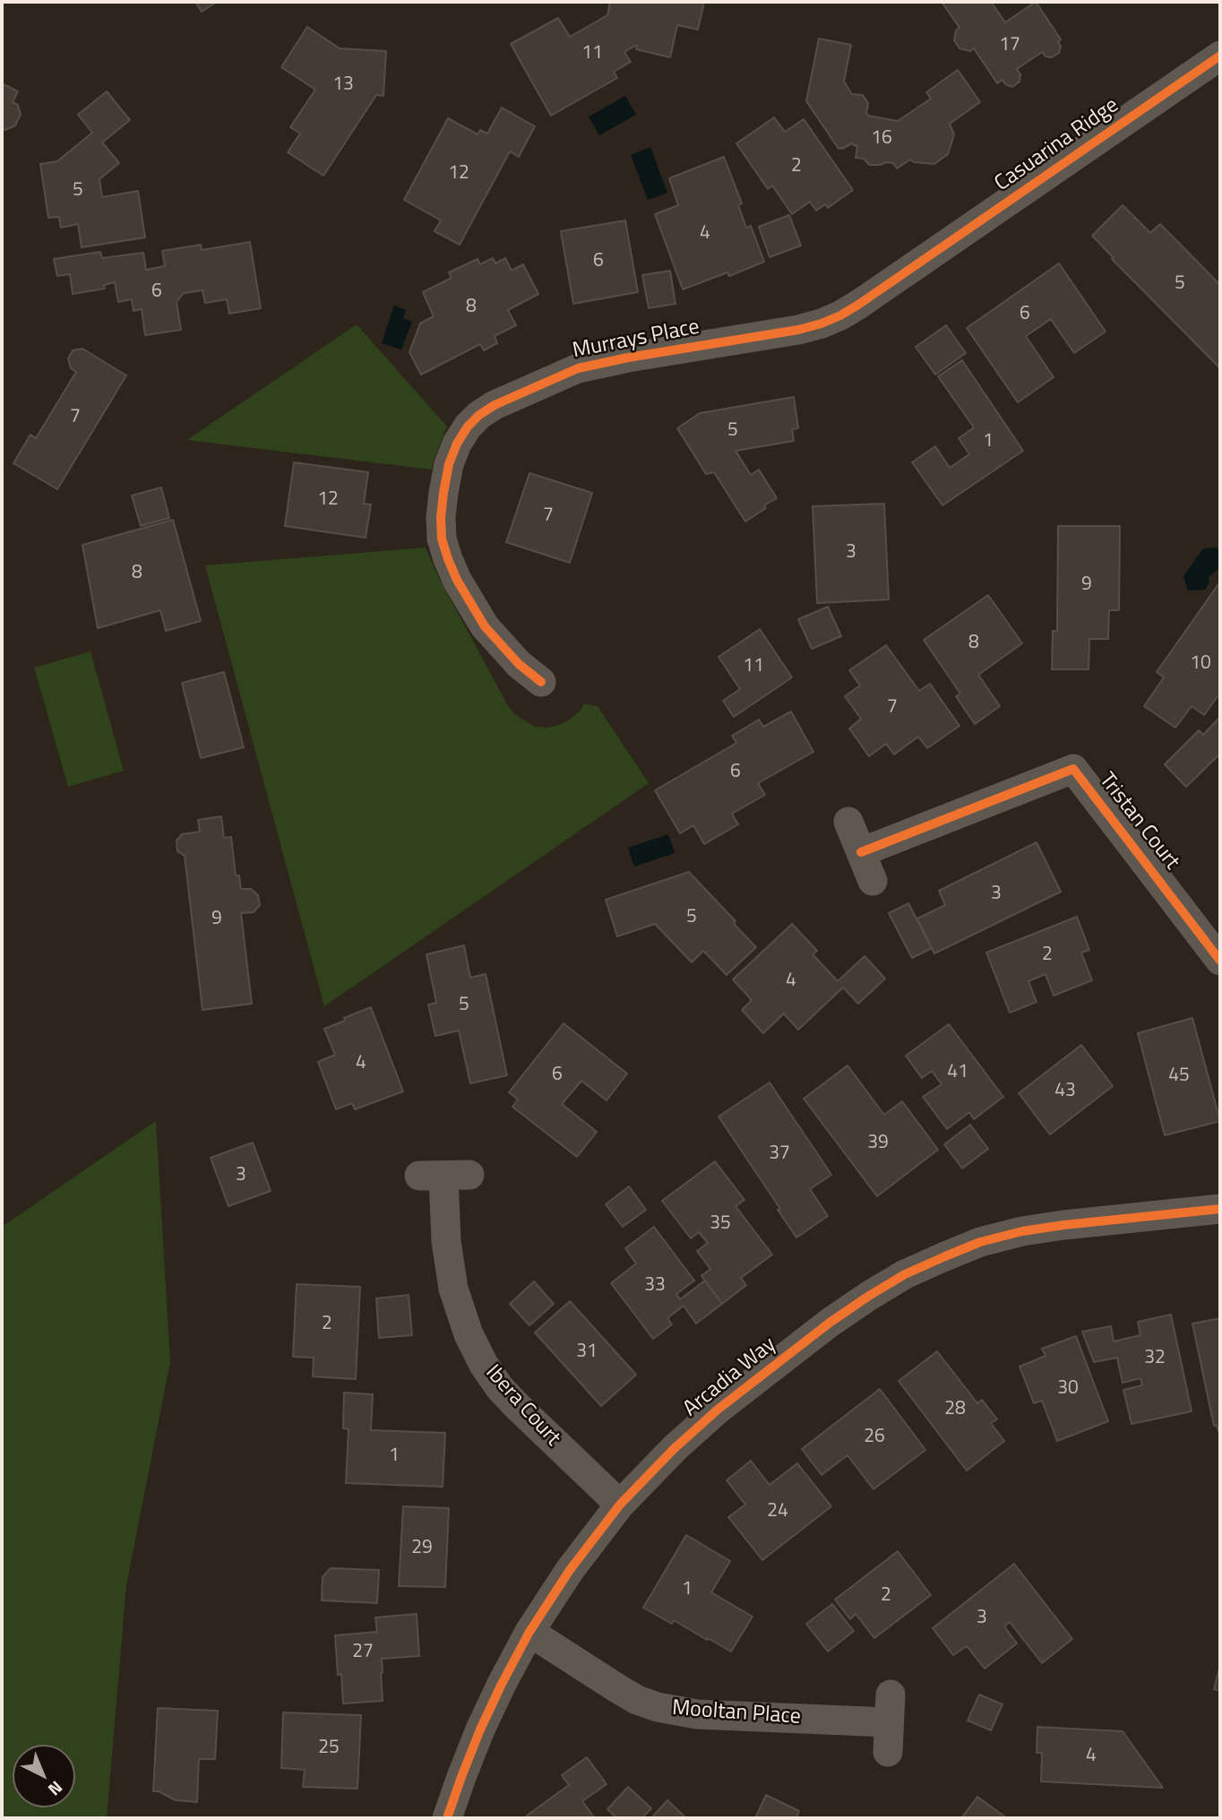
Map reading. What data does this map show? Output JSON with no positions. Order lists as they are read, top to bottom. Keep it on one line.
{"streets":{"street":["Casuarina Ridge","Murrays Place","Tristan Court","Arcadia Way","Ibera Court","Mooltan Place"]},"crossings":[["Casuarina Ridge","Murrays Place"],["Arcadia Way","Ibera Court"],["Arcadia Way","Mooltan Place"]],"house_numbers":["17","11","13","16","2","12","5","4","6","5","6","8","6","7","5","1","12","7","3","8","9","8","10","11","7","6","3","5","9","2","4","5","4","41","6","45","43","39","37","3","35","33","2","31","32","30","28","26","1","24","29","1","2","3","27","25","4"],"north":"bottom right"}
